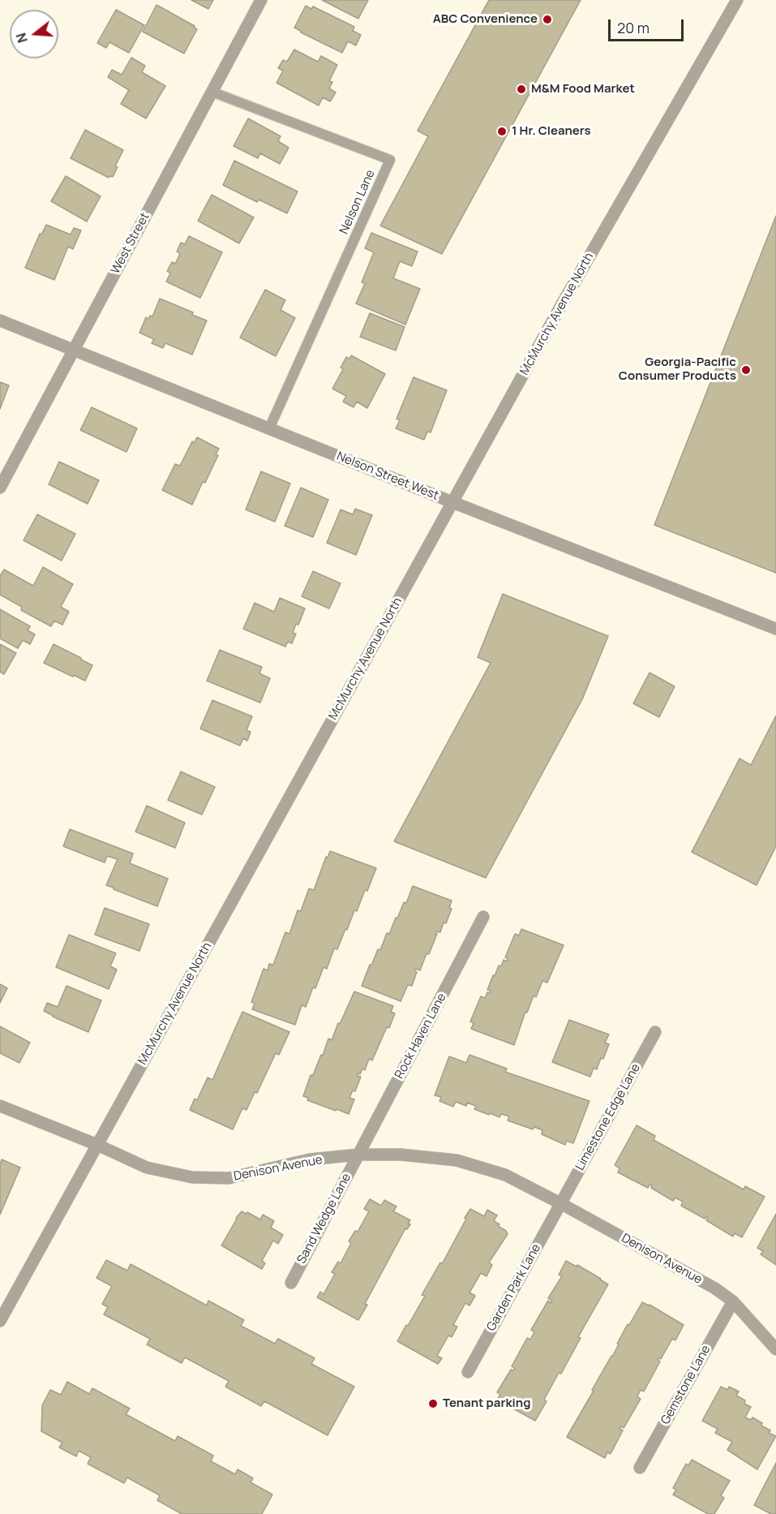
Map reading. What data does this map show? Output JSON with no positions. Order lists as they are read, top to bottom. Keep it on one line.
{"streets":{"street":["West Street","McMurchy Avenue North","Nelson Street West","Rock Haven Lane","Limestone Edge Lane","Denison Avenue","Sand Wedge Lane","Garden Park Lane","Gemstone Lane"],"lane":["Nelson Lane"]},"crossings":[["Nelson Lane","West Street"],["Nelson Lane","Nelson Street West"],["West Street","Nelson Street West"],["McMurchy Avenue North","Nelson Street West"],["McMurchy Avenue North","Denison Avenue"],["Rock Haven Lane","Denison Avenue"],["Rock Haven Lane","Sand Wedge Lane"],["Limestone Edge Lane","Denison Avenue"],["Limestone Edge Lane","Garden Park Lane"],["Denison Avenue","Sand Wedge Lane"],["Denison Avenue","Garden Park Lane"],["Denison Avenue","Gemstone Lane"]],"places":["ABC Convenience","M&M Food Market","1 Hr. Cleaners","Georgia-Pacific Consumer Products","Tenant parking"],"scale_bar":"20 m","north":"left"}
